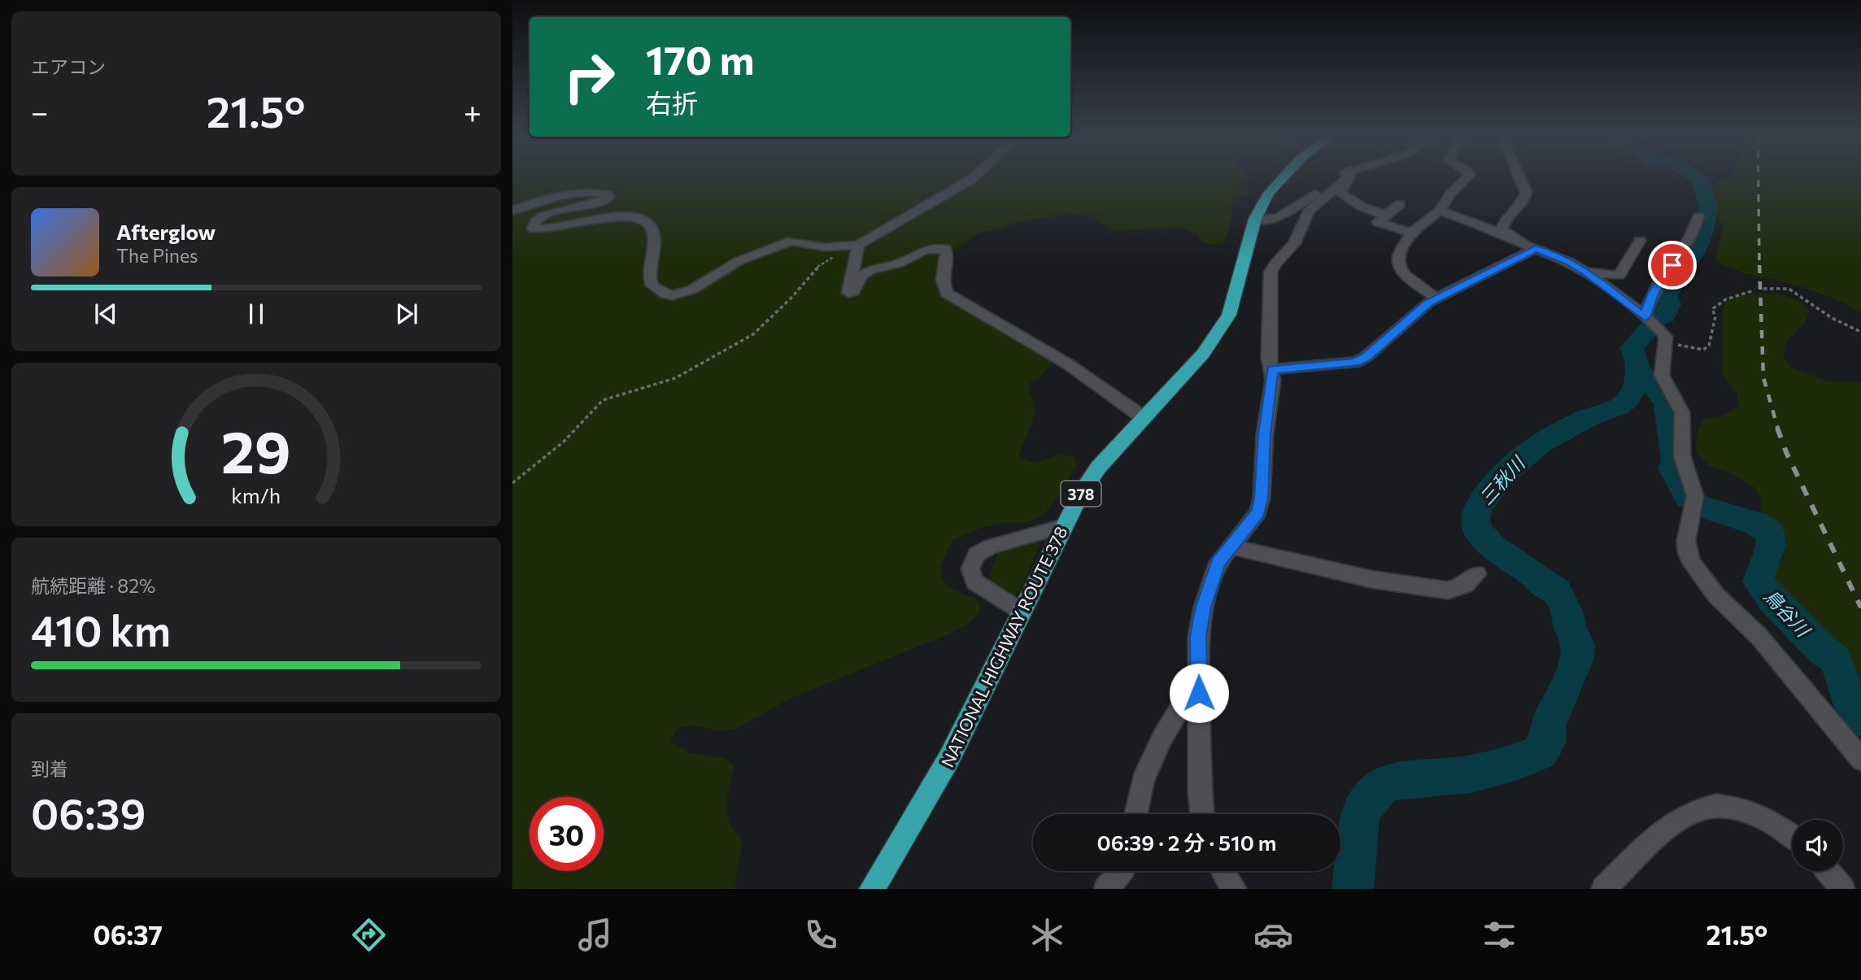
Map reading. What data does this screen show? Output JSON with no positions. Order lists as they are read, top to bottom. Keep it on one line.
{"streets":{"highway":["378","NATIONAL HIGHWAY ROUTE 378"]},"water":["三秋川","鳥谷川"],"page":{"tile":["エアコン",["航続距離 · 82%","410 km"],["到着","06:39"]],"turn":["170 m","右折"],"heat":["−","21.5°","+"],"song":["Afterglow","The Pines"],"limit":"30","trip":"06:39 · 2 分 · 510 m","tabs":["06:37","21.5°"],"gauge":["29","km/h"]}}
